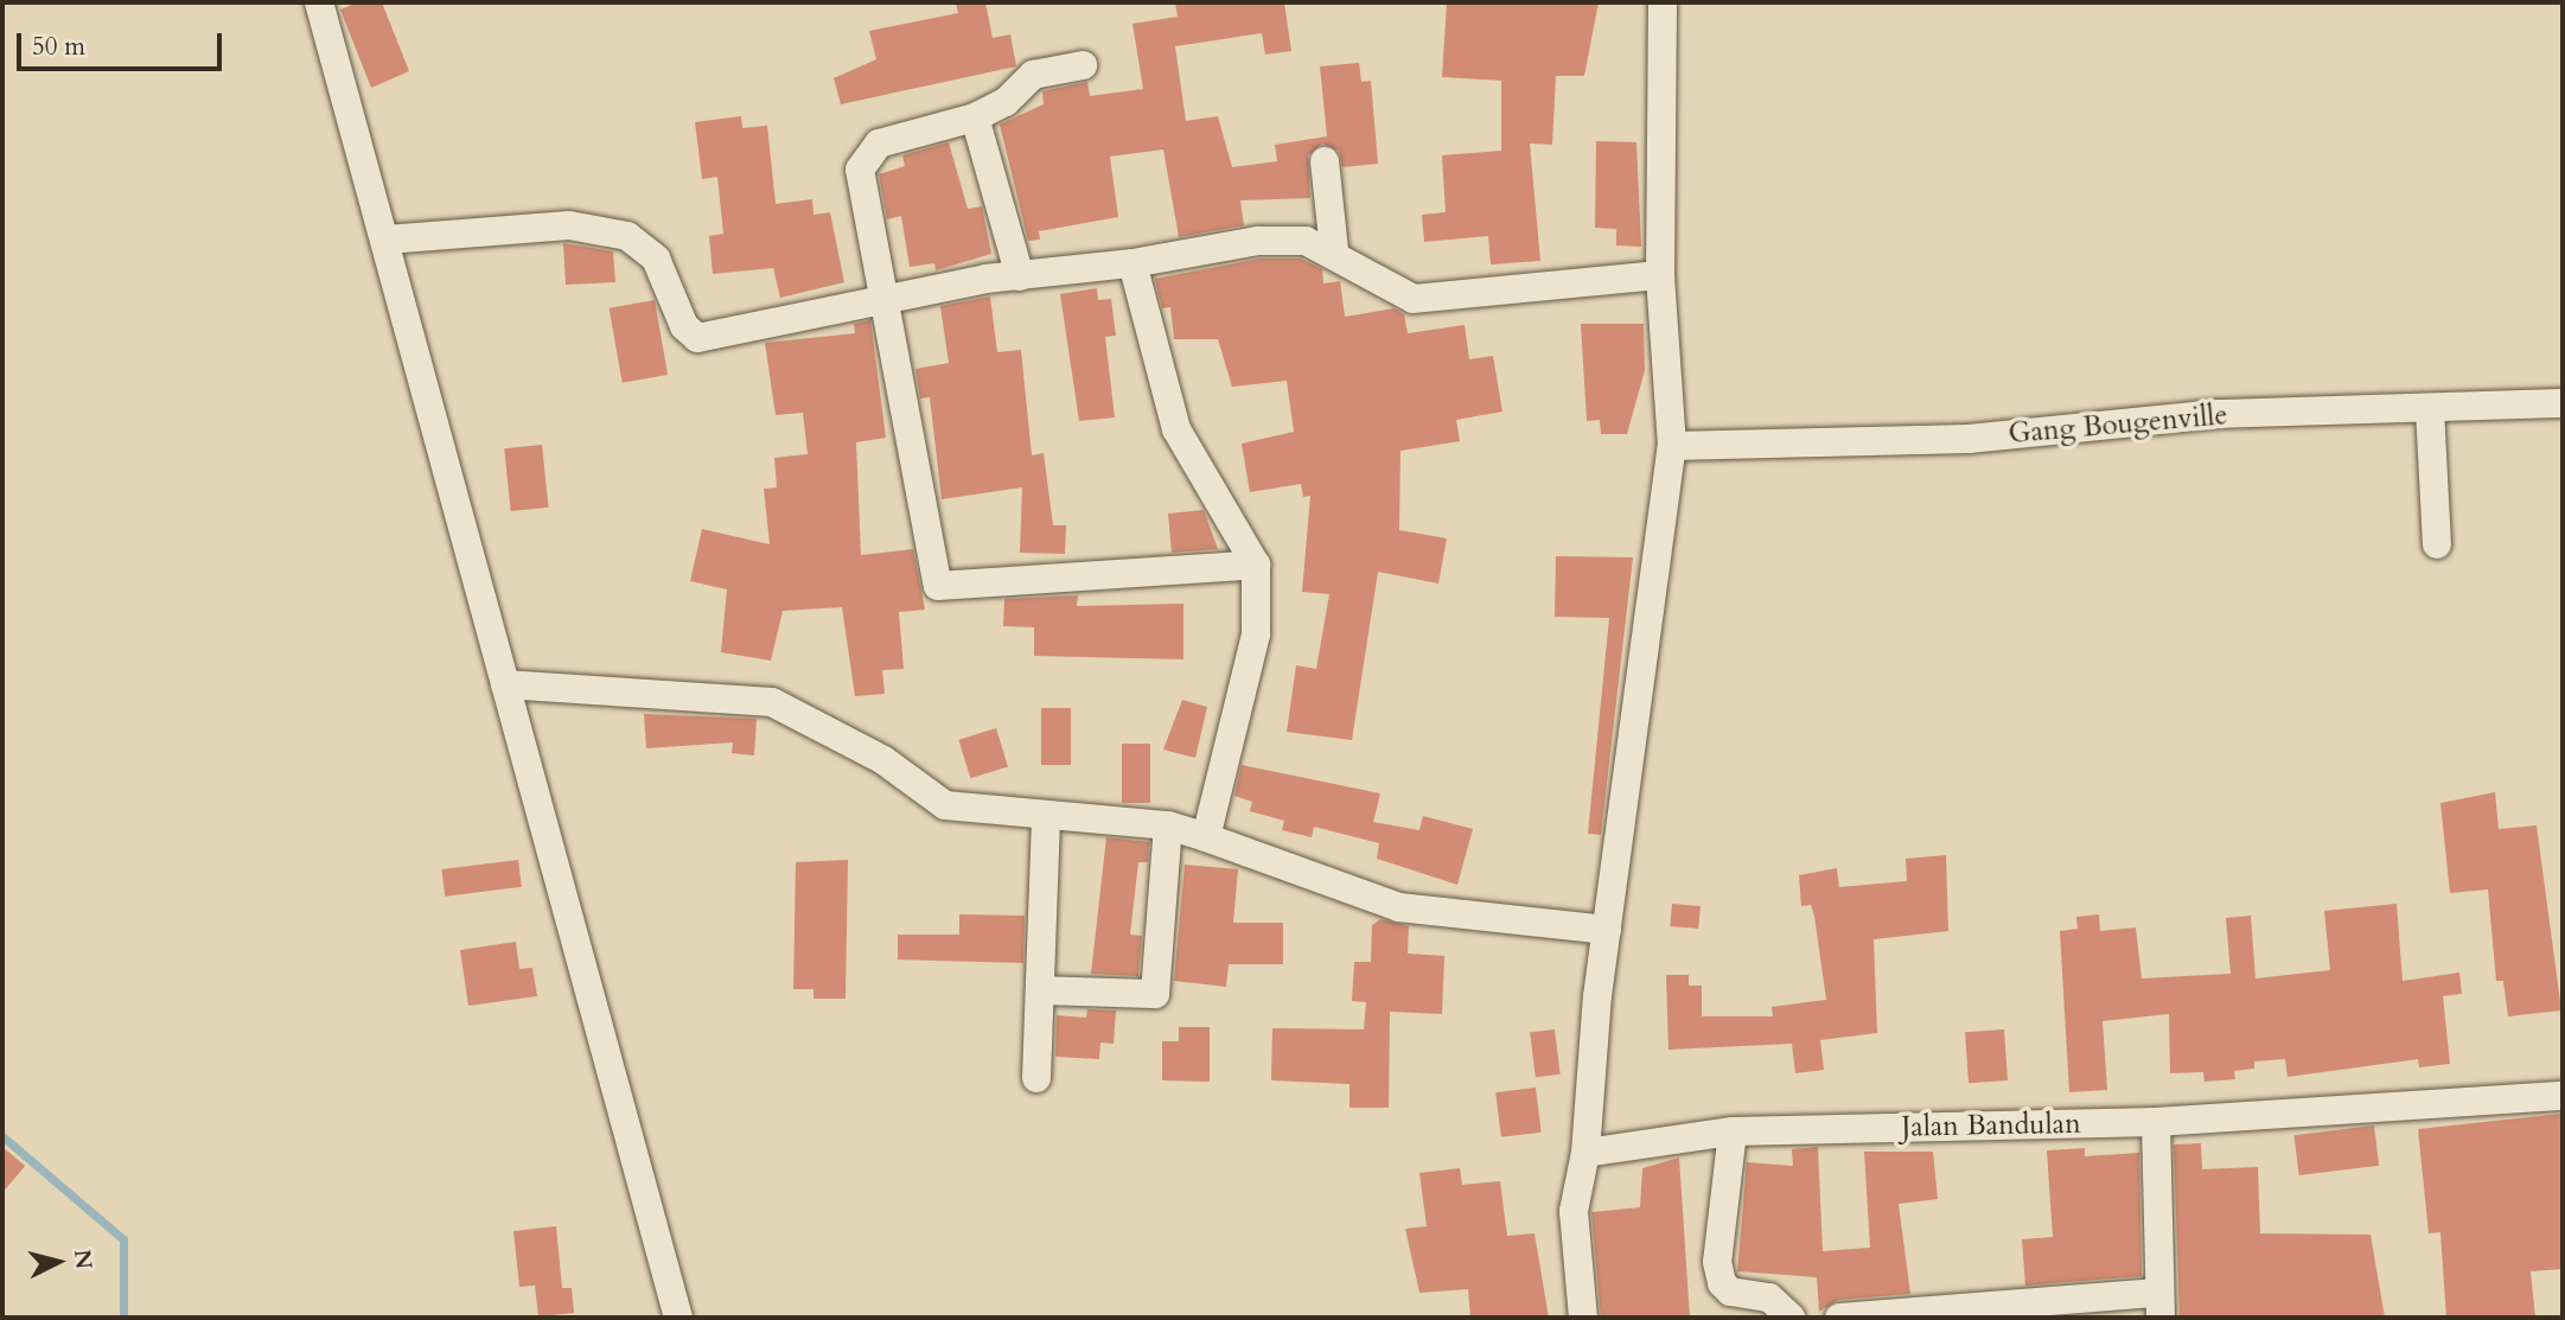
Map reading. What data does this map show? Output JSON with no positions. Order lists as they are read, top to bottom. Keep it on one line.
{"streets":{"street":["Gang Bougenville","Jalan Bandulan"]},"scale_bar":"50 m","north":"right"}
